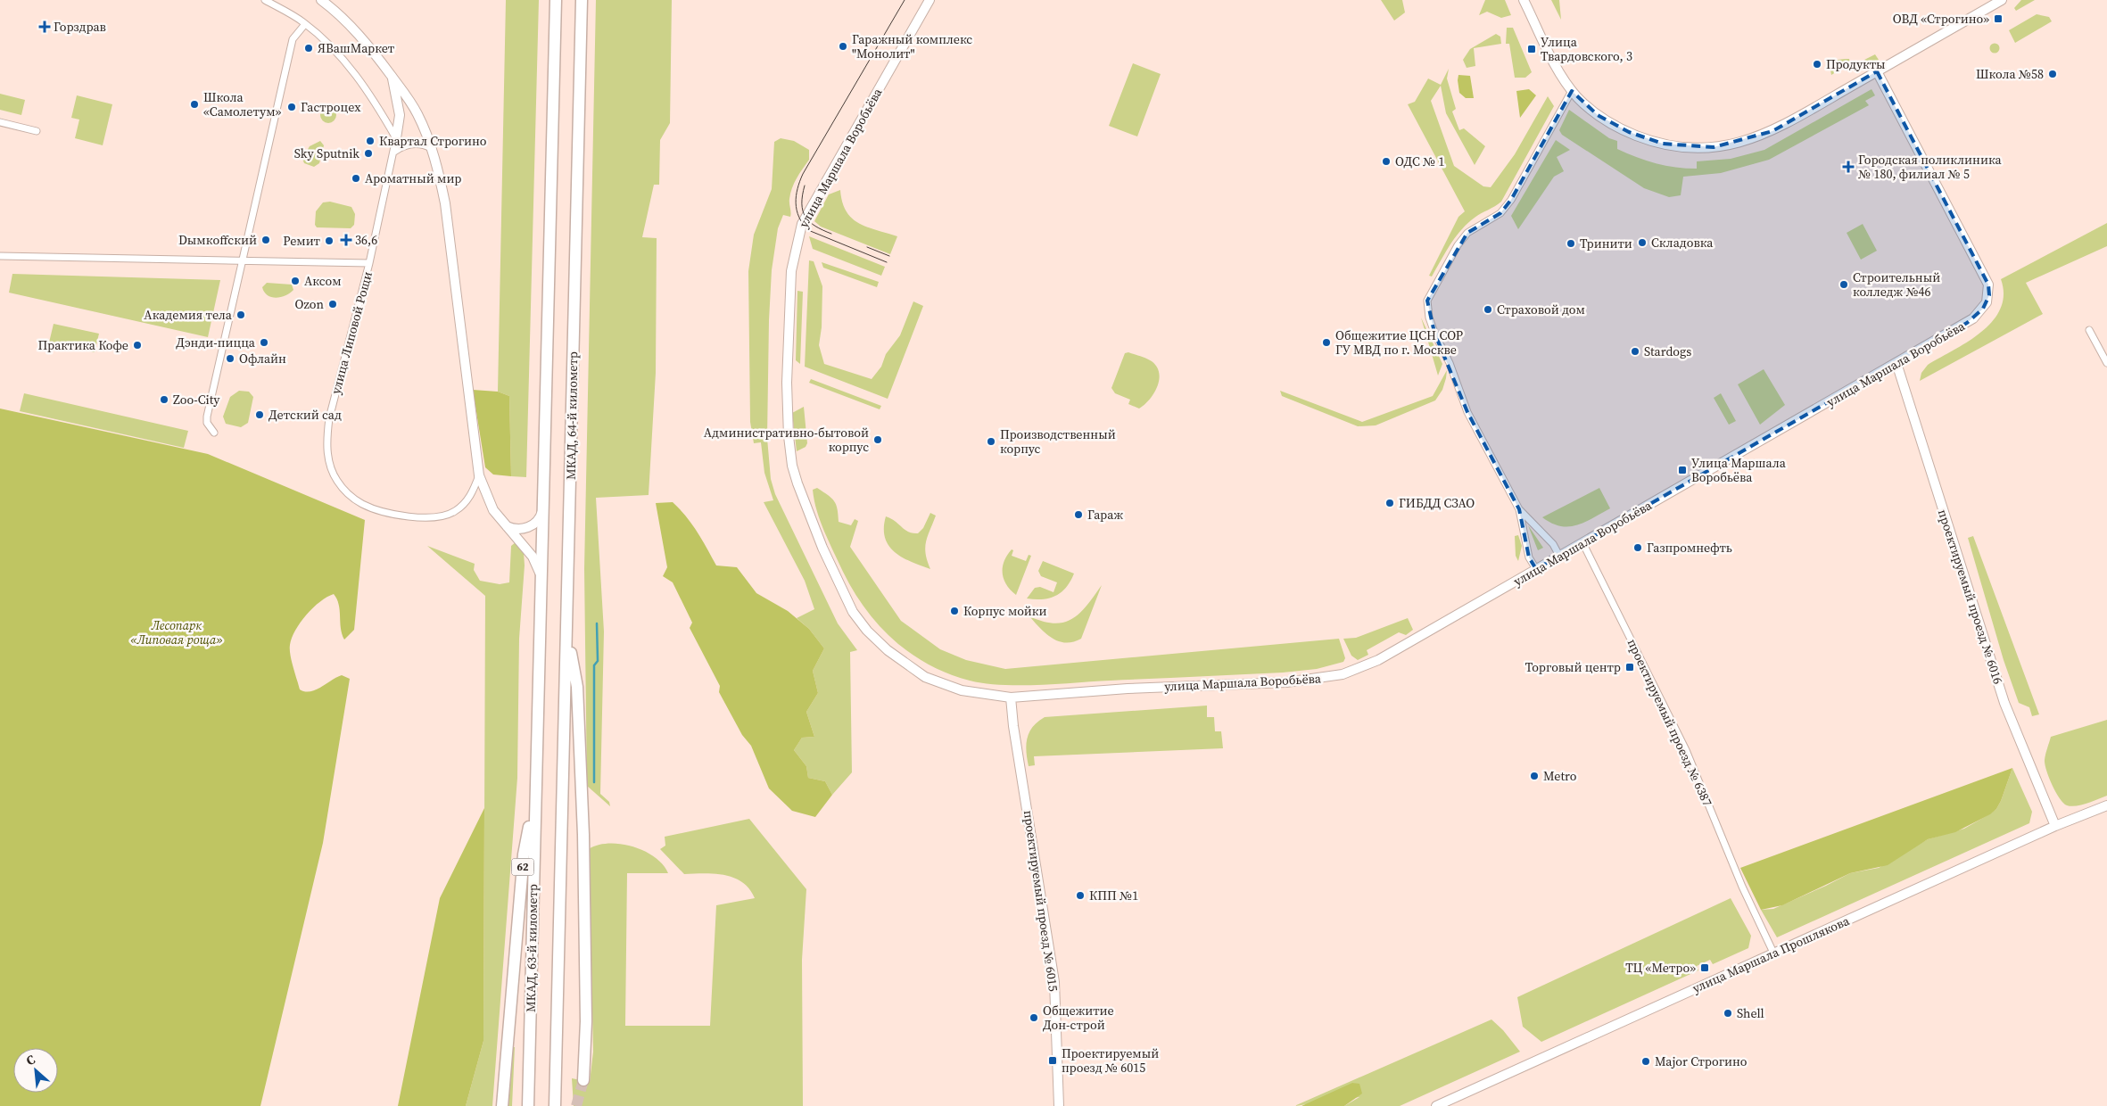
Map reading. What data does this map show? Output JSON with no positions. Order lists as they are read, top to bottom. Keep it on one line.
{"streets":{"highway":["МКАД, 64-й километр","62","МКАД, 63-й километр"],"street":["улица Маршала Воробьёва","улица Липовой Рощи","проектируемый проезд № 6016","проектируемый проезд № 6387","проектируемый проезд № 6015","улица Маршала Прошлякова"]},"crossings":[["улица Маршала Воробьёва","проектируемый проезд № 6016"],["улица Маршала Воробьёва","проектируемый проезд № 6387"],["улица Маршала Воробьёва","проектируемый проезд № 6015"],["проектируемый проезд № 6016","улица Маршала Прошлякова"],["проектируемый проезд № 6387","улица Маршала Прошлякова"],["62","МКАД, 63-й километр"]],"parks":["Лесопарк «Липовая роща»"],"places":{"transit":["ОВД «Строгино»","Улица Твардовского, 3","Улица Маршала Воробьёва","Торговый центр","ТЦ «Метро»","Проектируемый проезд № 6015"],"health":["Горздрав","Городская поликлиника № 180, филиал № 5","36,6"],"other":["Гаражный комплекс \"Монолит\"","ЯВашМаркет","Продукты","Школа №58","Школа «Самолетум»","Гастроцех","Квартал Строгино","Sky Sputnik","ОДС № 1","Ароматный мир","Dымкoffский","Ремит","Складовка","Тринити","Аксом","Строительный колледж №46","Ozon","Страховой дом","Академия тела","Дэнди-пицца","Общежитие ЦСН СОР ГУ МВД по г. Москве","Практика Кофе","Stardogs","Офлайн","Zoo-City","Детский сад","Административно-бытовой корпус","Производственный корпус","ГИБДД СЗАО","Гараж","Газпромнефть","Корпус мойки","Metro","КПП №1","Shell","Общежитие Дон-строй","Major Строгино"]},"north":"top left"}
